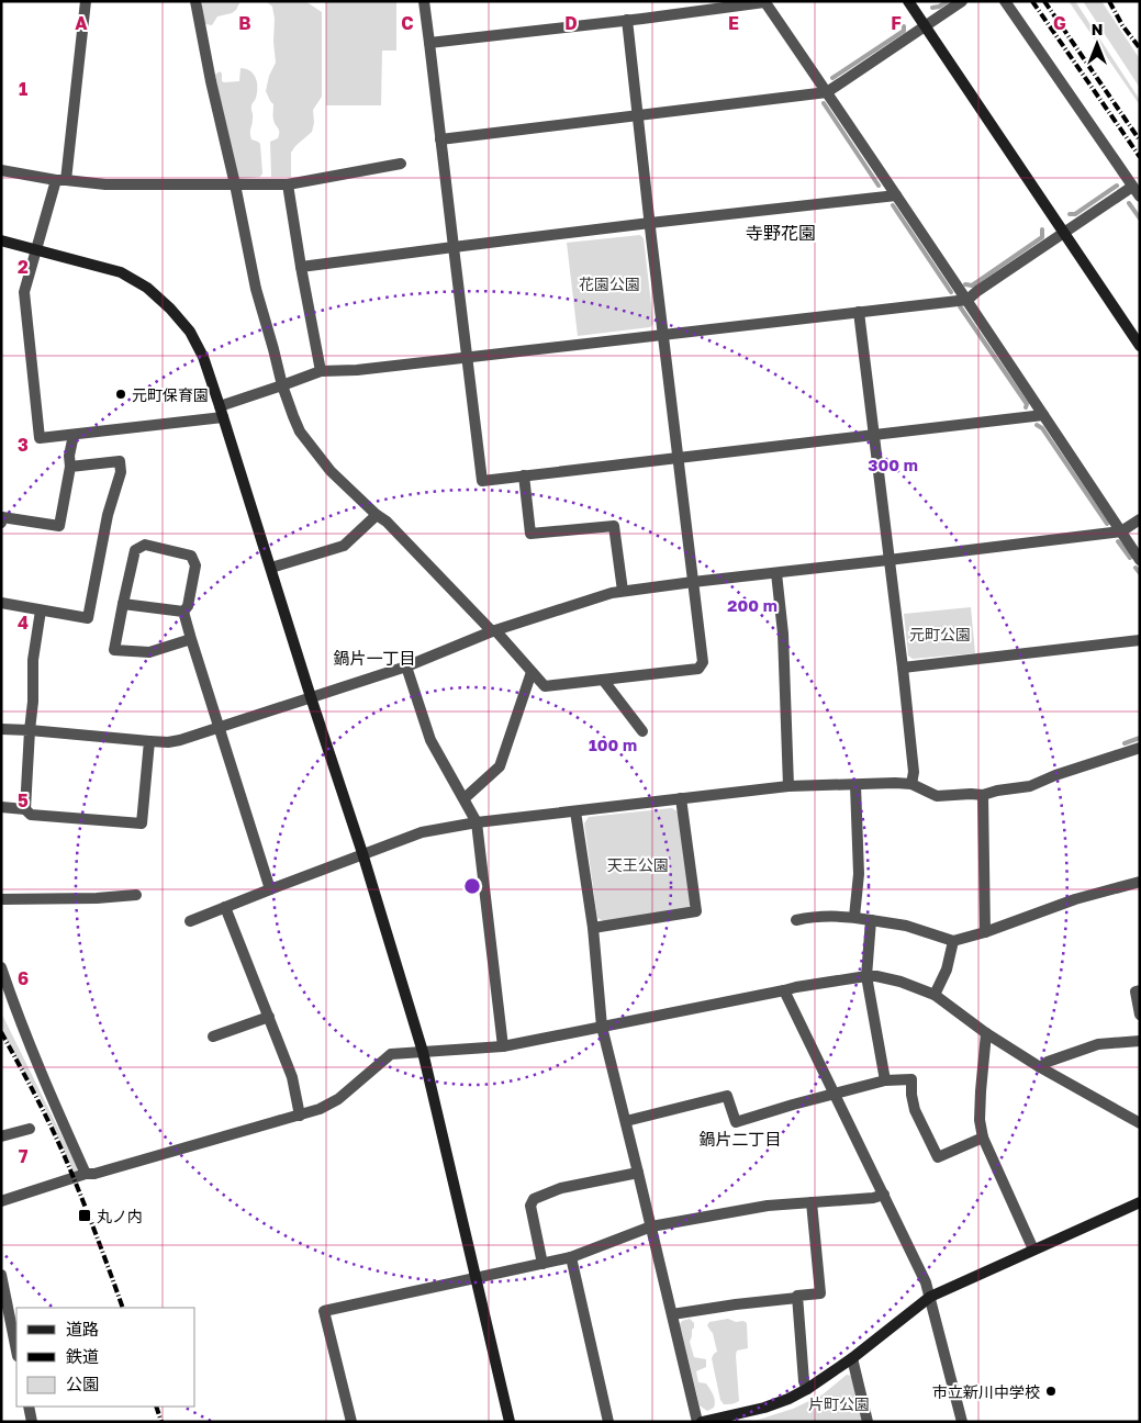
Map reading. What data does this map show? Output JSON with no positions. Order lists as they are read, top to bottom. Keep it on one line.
{"districts":["寺野花園","鍋片一丁目","鍋片二丁目"],"parks":["花園公園","元町公園","天王公園","片町公園"],"places":{"other":["元町保育園","市立新川中学校"],"transit":["丸ノ内"]},"legend":["道路","鉄道","公園"],"north":"top","grid":{"columns":["A","B","C","D","E","F","G"],"rows":["1","2","3","4","5","6","7"]},"rings":["300 m","200 m","100 m"]}
